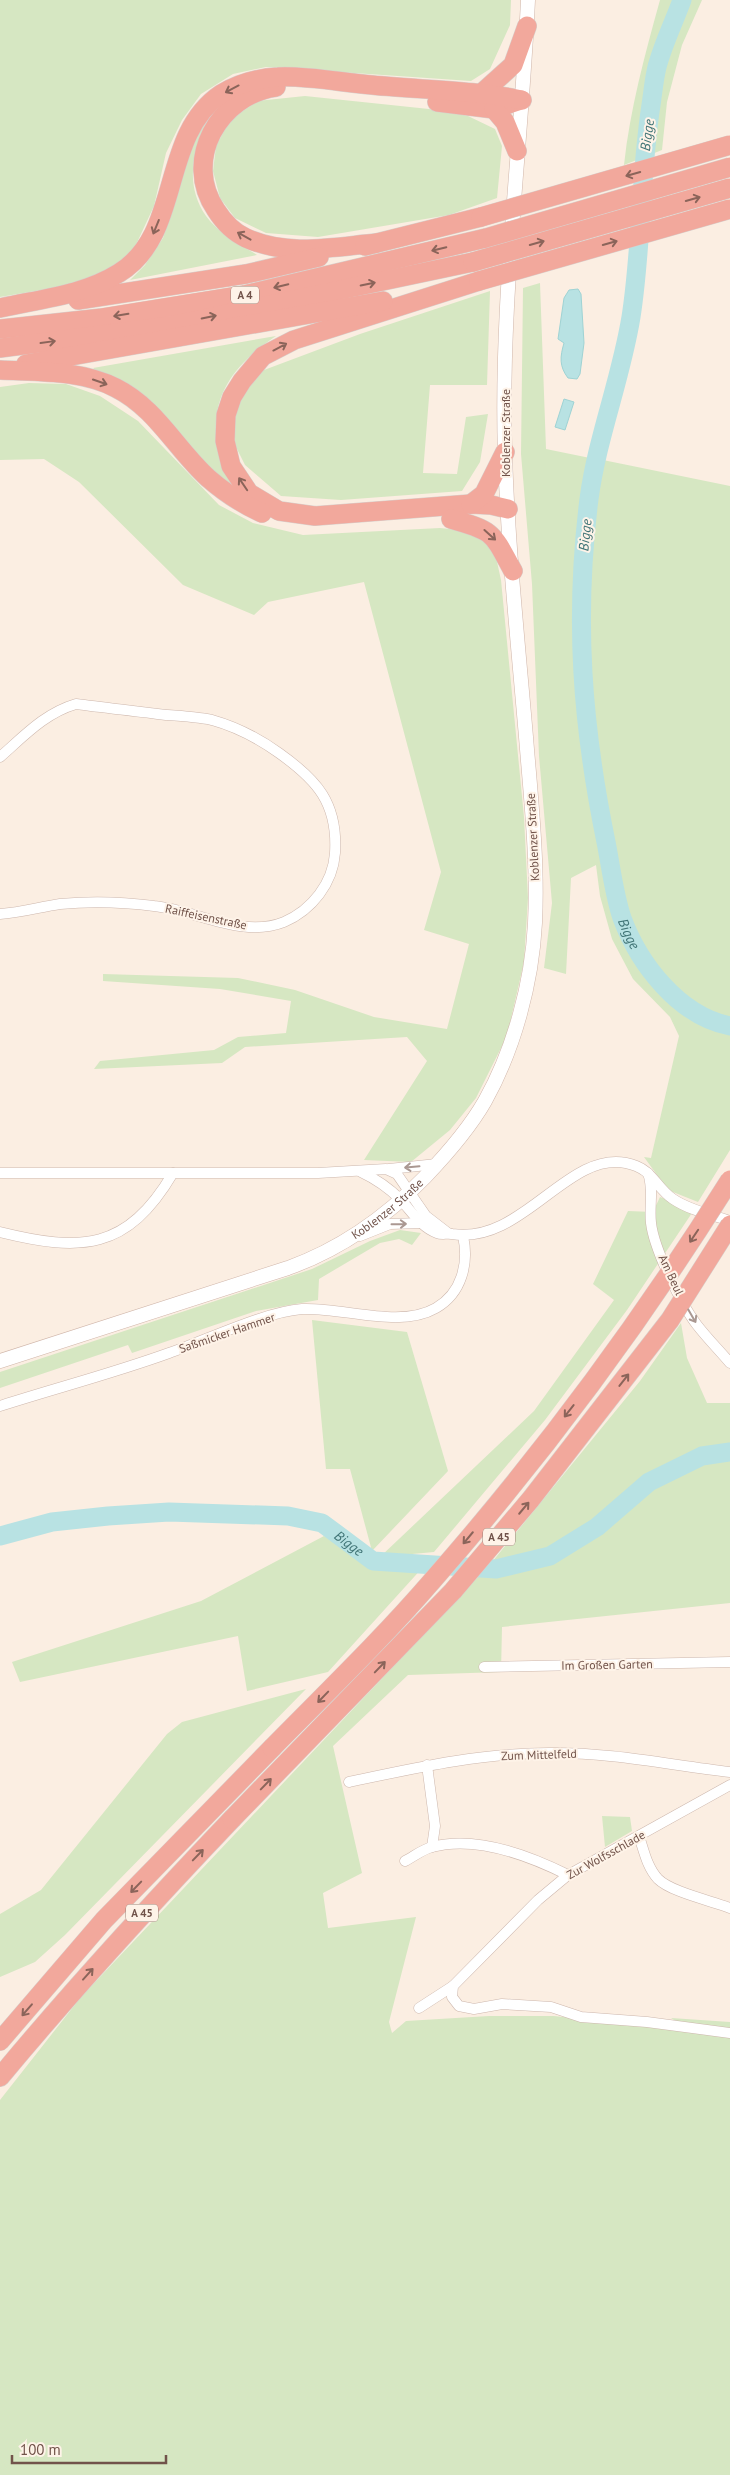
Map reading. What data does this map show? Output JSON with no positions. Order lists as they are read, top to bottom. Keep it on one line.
{"streets":{"highway":["A 4","A 45"],"main road":["Koblenzer Straße"],"street":["Raiffeisenstraße","Am Beul","Saßmicker Hammer","Im Großen Garten","Zum Mittelfeld","Zur Wolfsschlade"]},"one_way":["Am Beul"],"water":["Bigge"],"scale_bar":"100 m"}
